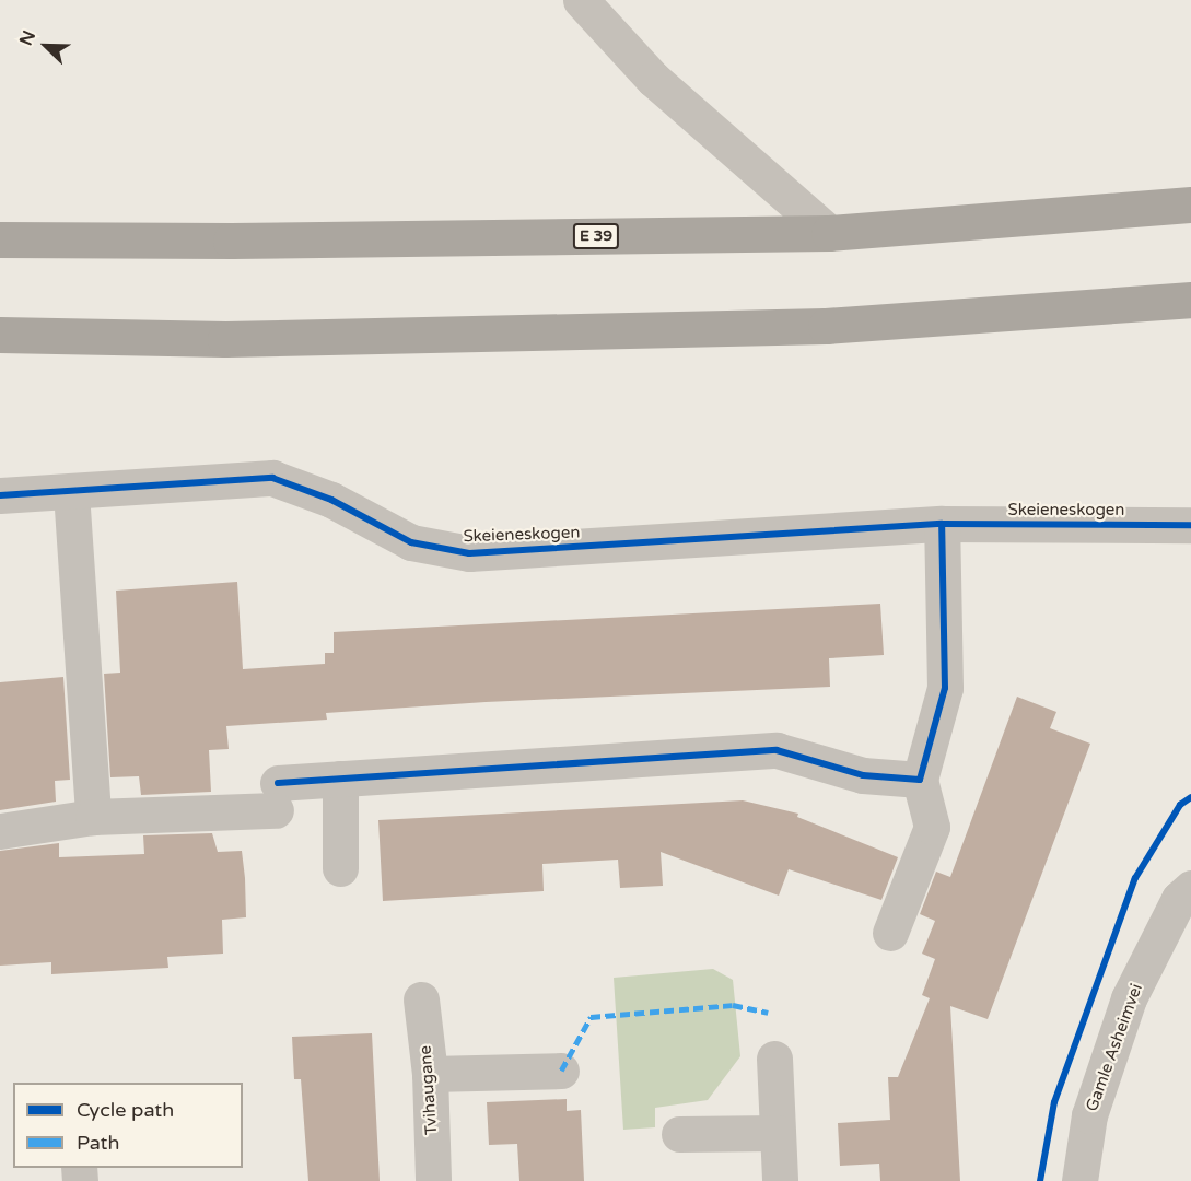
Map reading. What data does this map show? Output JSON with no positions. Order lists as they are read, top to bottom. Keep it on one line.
{"streets":{"highway":["E 39"],"street":["Skeieneskogen","Gamle Asheimvei","Tvihaugane"]},"legend":["Cycle path","Path"],"north":"top left"}
